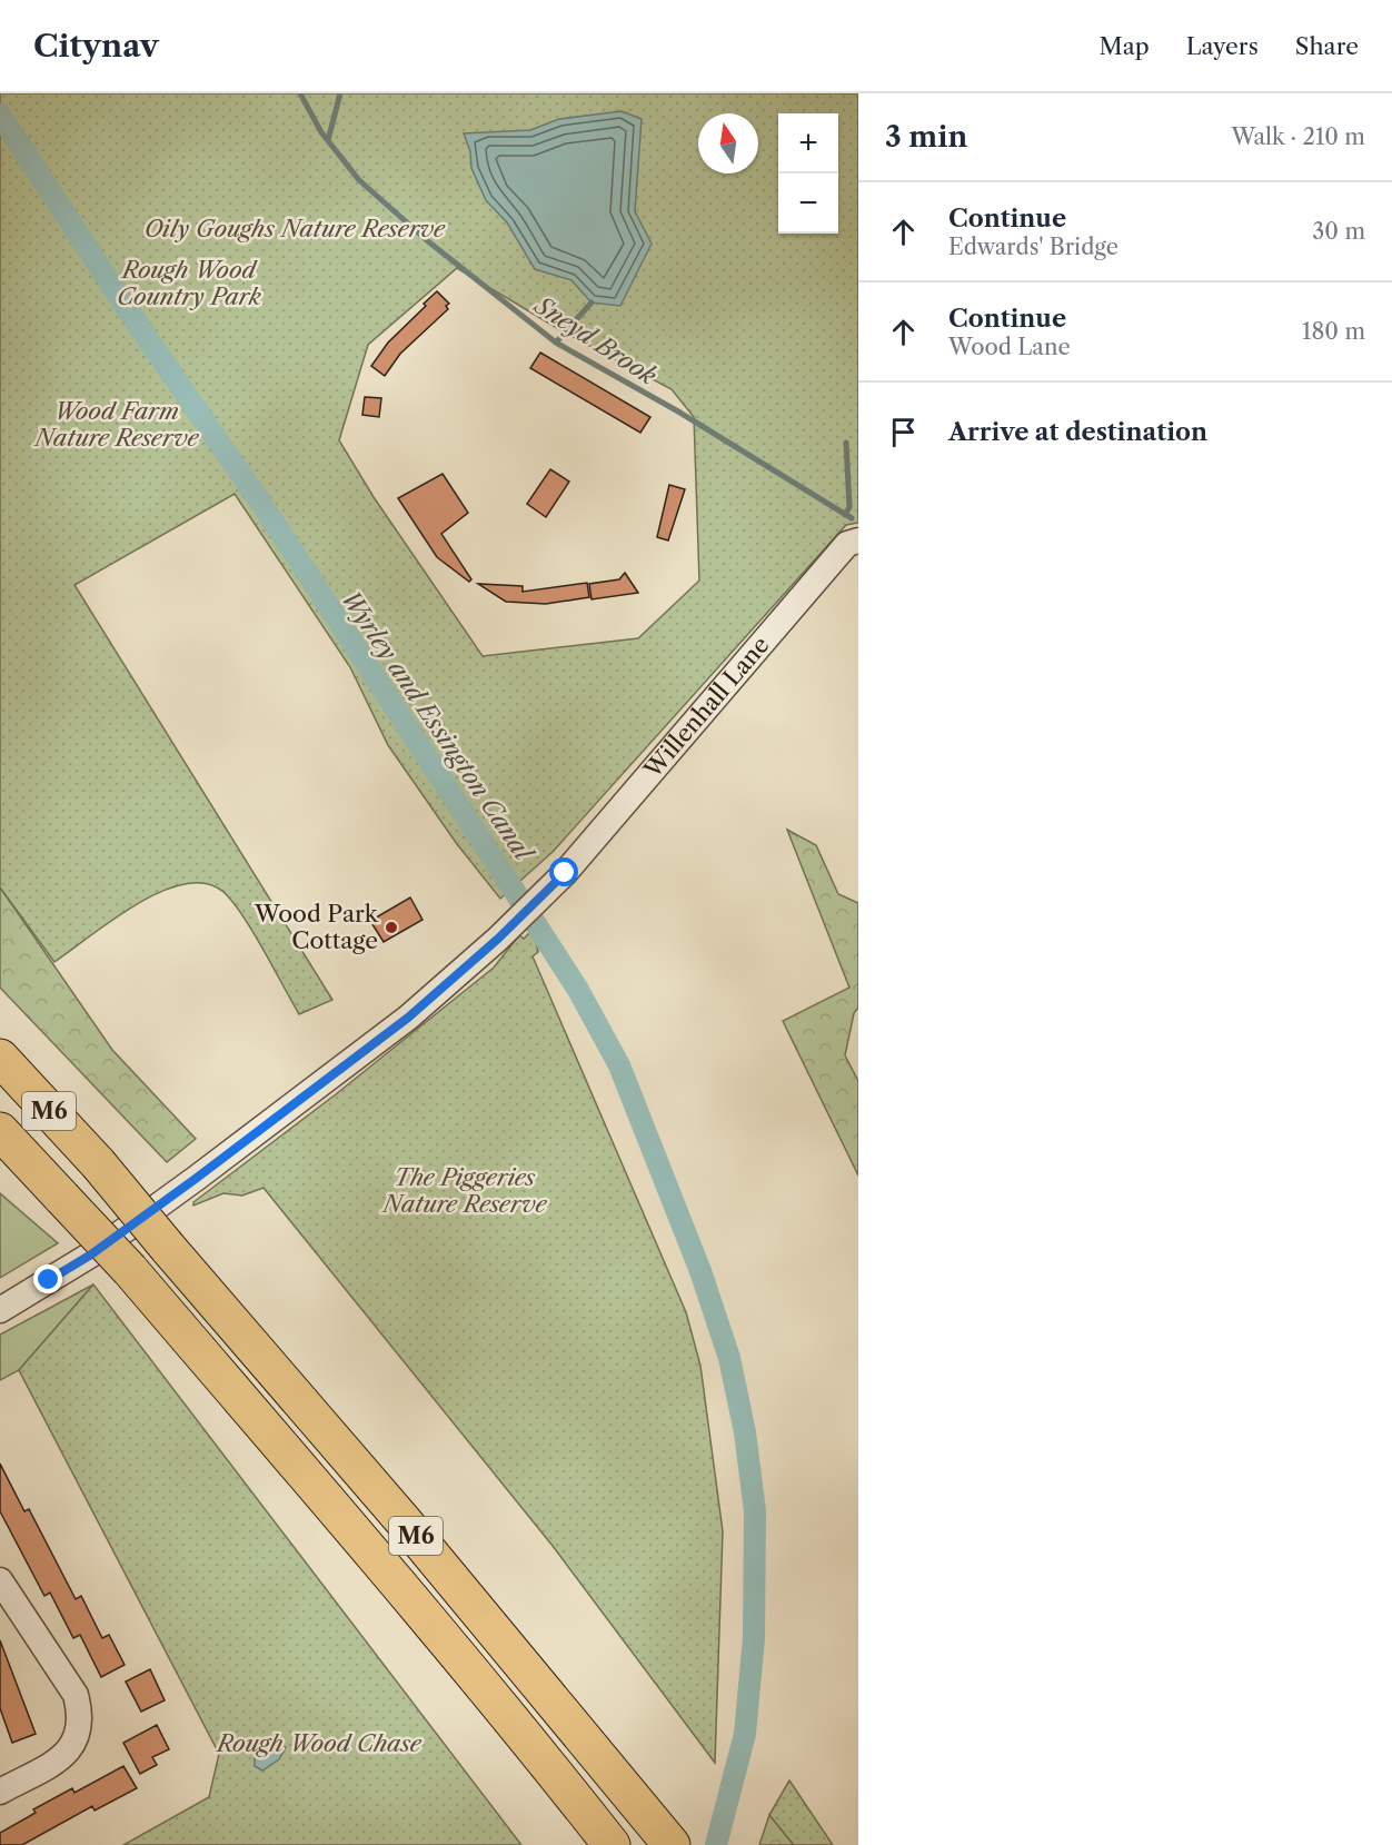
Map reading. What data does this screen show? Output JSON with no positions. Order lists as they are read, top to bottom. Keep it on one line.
{"streets":{"highway":["M6"],"street":["Willenhall Lane"]},"water":["Sneyd Brook","Wyrley and Essington Canal"],"parks":["Oily Goughs Nature Reserve","Rough Wood Country Park","Wood Farm Nature Reserve","The Piggeries Nature Reserve","Rough Wood Chase"],"places":["Wood Park Cottage"],"north":"top","page":{"header":"Citynav","nav":["Map","Layers","Share"],"heading":["3 min","Walk · 210 m"],"map_buttons":["+","−"],"list":[["Continue","Edwards' Bridge","30 m"],["Continue","Wood Lane","180 m"],"Arrive at destination"]}}
